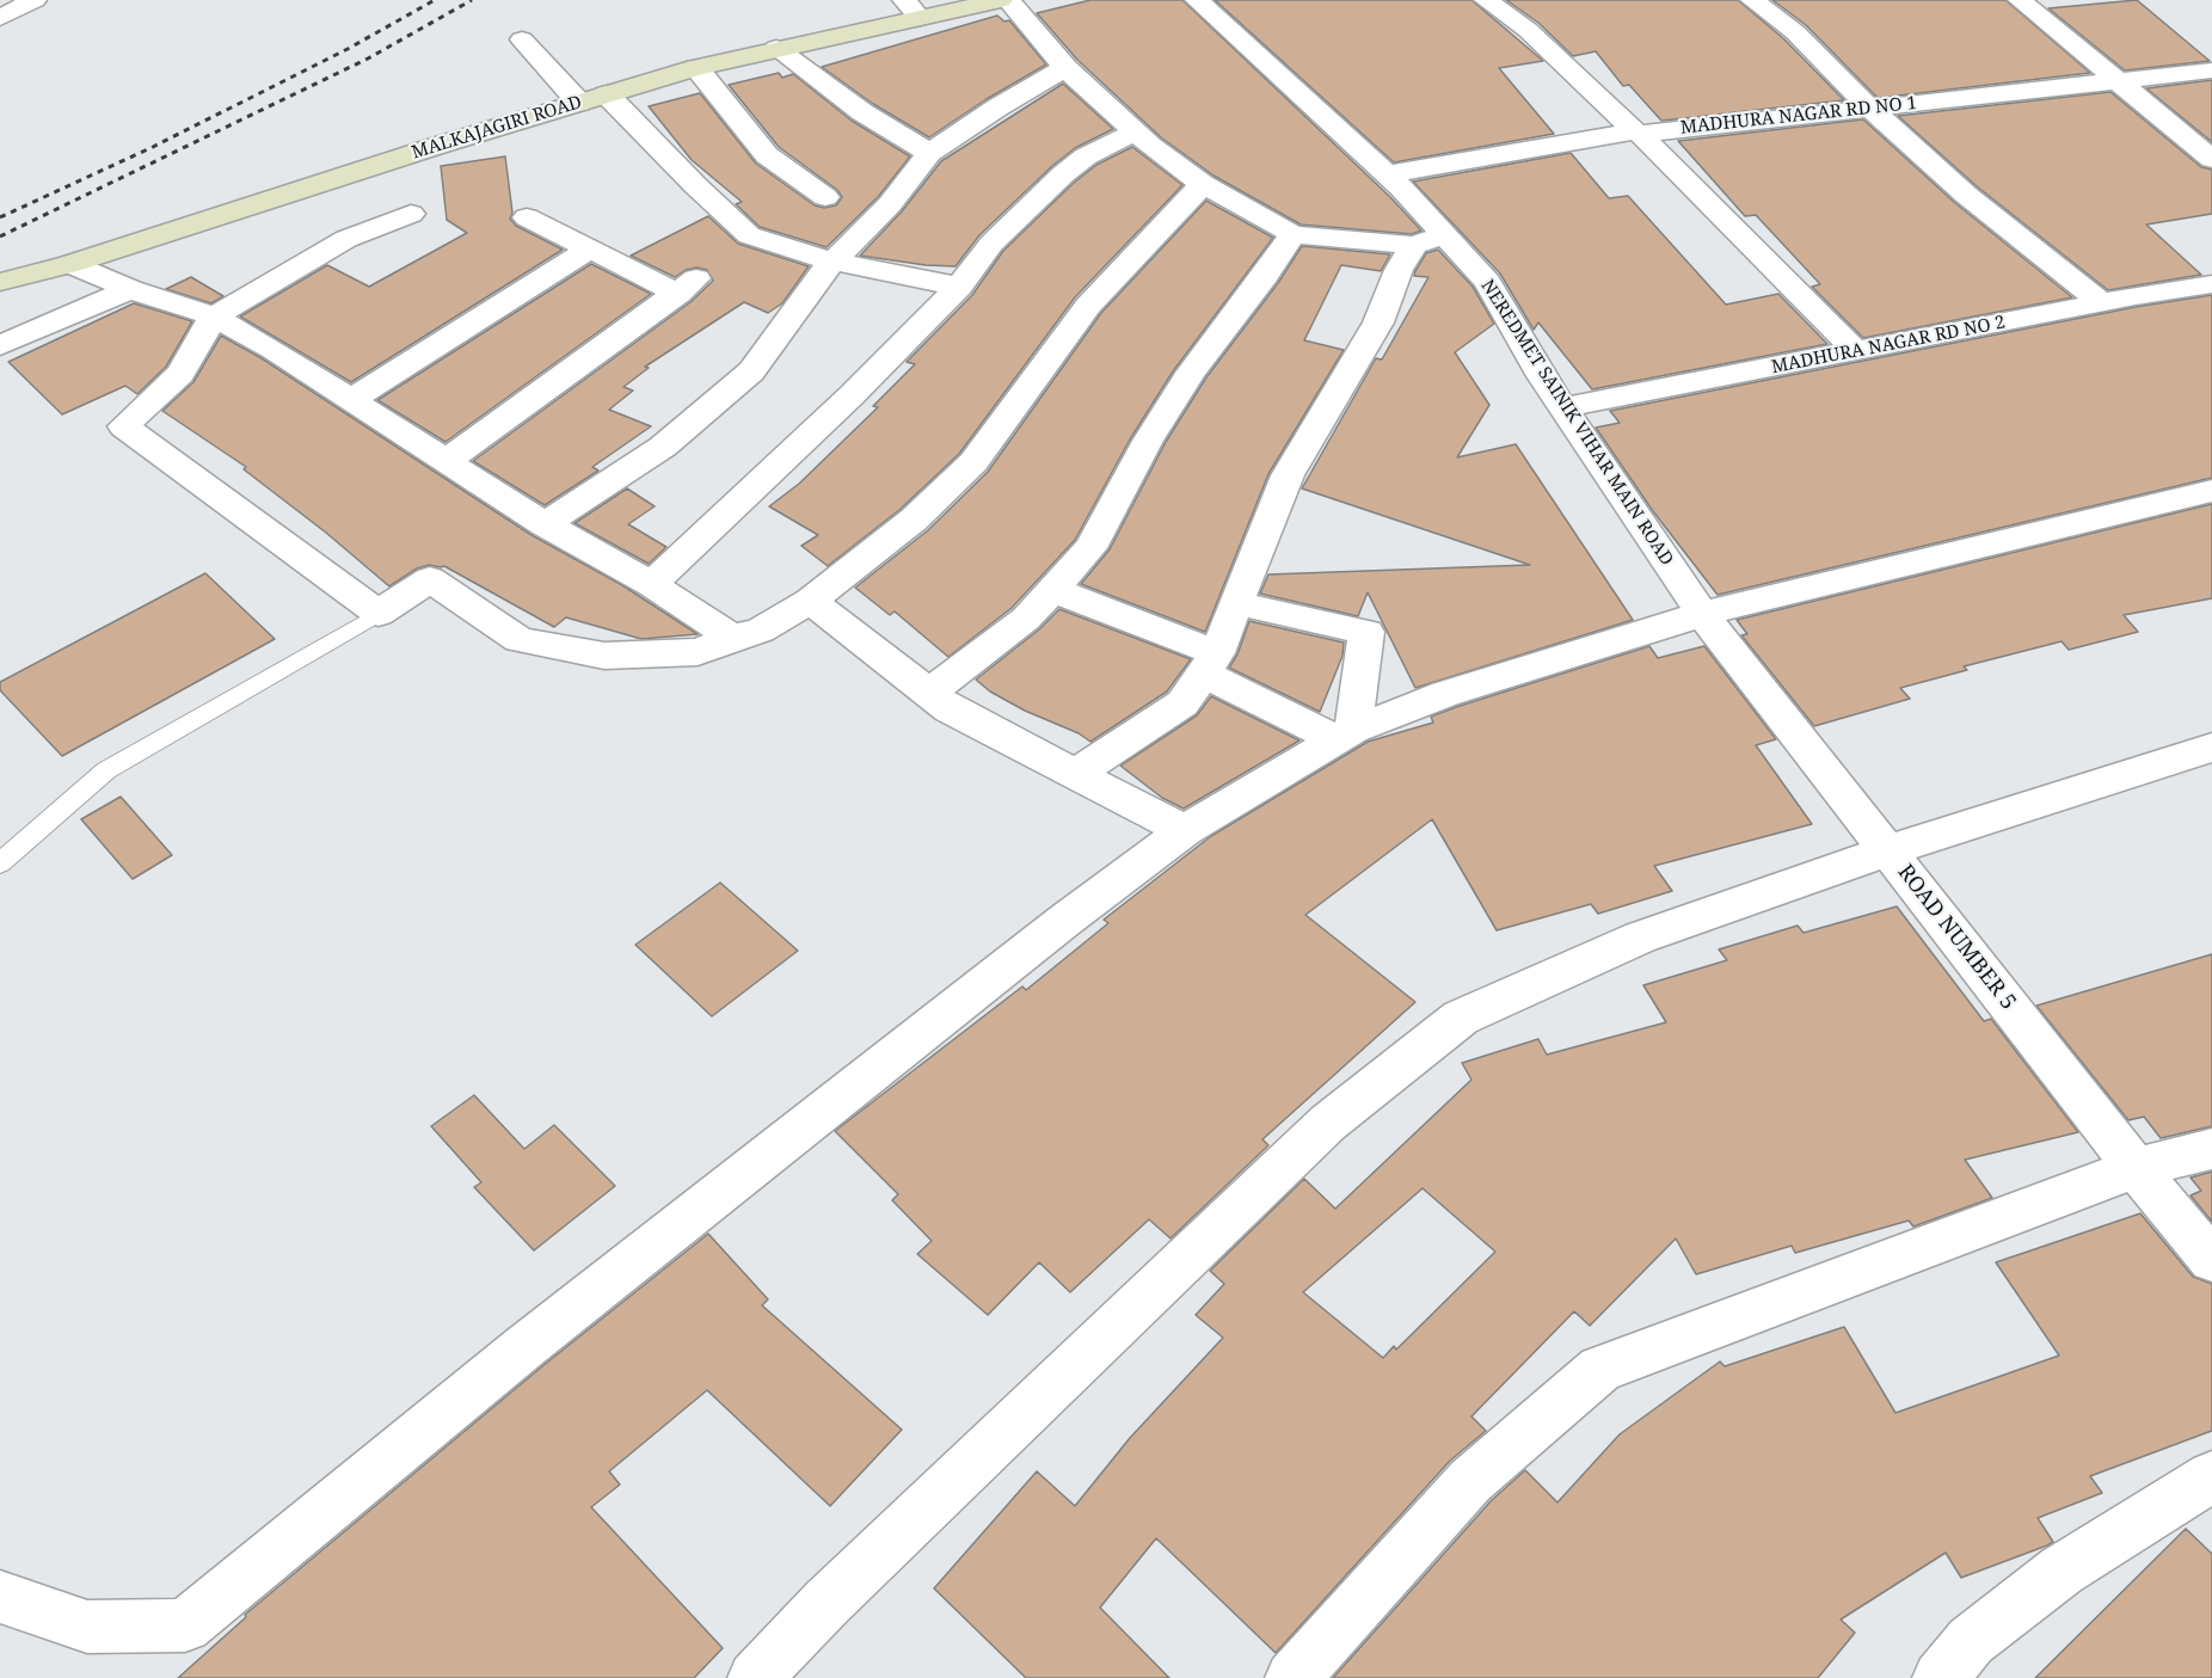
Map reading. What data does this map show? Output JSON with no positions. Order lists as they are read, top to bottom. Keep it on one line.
{"streets":{"main road":["MALKAJAGIRI ROAD"],"street":["MADHURA NAGAR RD NO 1","MADHURA NAGAR RD NO 2","NEREDMET SAINIK VIHAR MAIN ROAD","ROAD NUMBER 5"]},"crossings":[["MADHURA NAGAR RD NO 1","NEREDMET SAINIK VIHAR MAIN ROAD"],["MADHURA NAGAR RD NO 2","NEREDMET SAINIK VIHAR MAIN ROAD"],["NEREDMET SAINIK VIHAR MAIN ROAD","ROAD NUMBER 5"]]}
